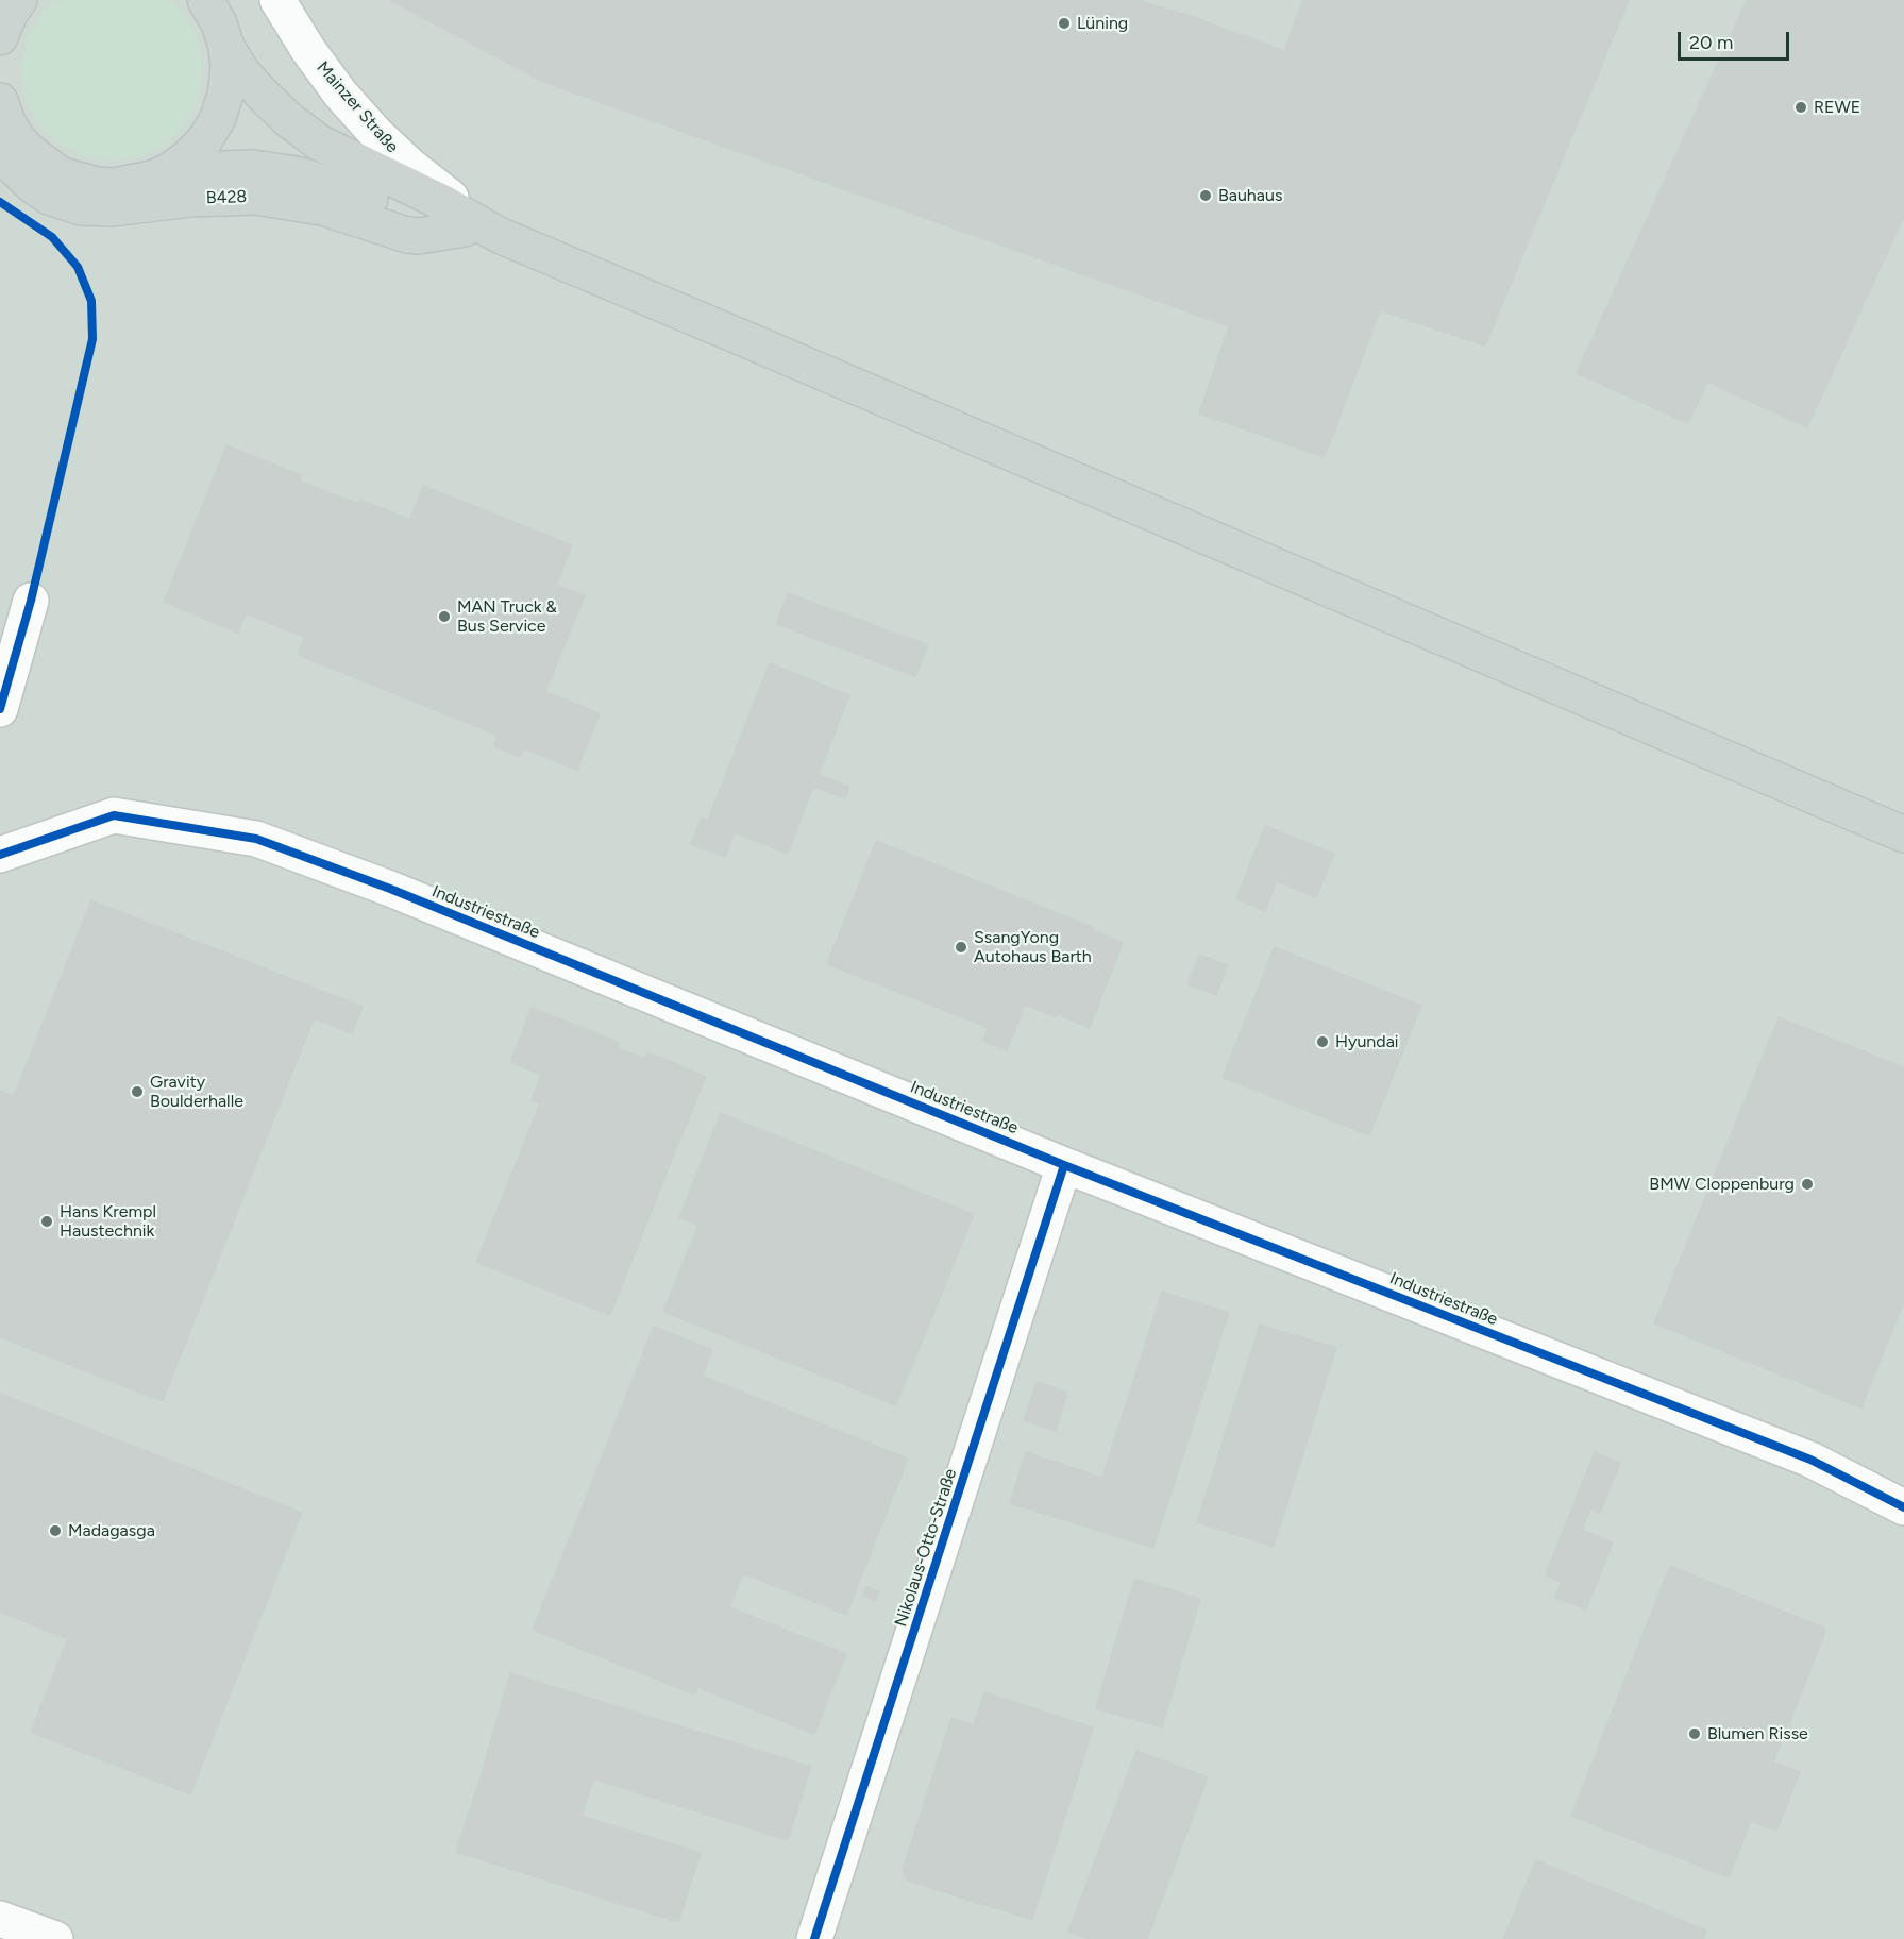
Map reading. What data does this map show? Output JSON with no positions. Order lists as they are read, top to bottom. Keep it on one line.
{"streets":{"main road":["B428"],"street":["Mainzer Straße","Industriestraße","Nikolaus-Otto-Straße"]},"crossings":[["Industriestraße","Nikolaus-Otto-Straße"]],"places":["Lüning","REWE","Bauhaus","MAN Truck & Bus Service","SsangYong Autohaus Barth","Hyundai","Gravity Boulderhalle","BMW Cloppenburg","Hans Krempl Haustechnik","Madagasga","Blumen Risse"],"scale_bar":"20 m"}
